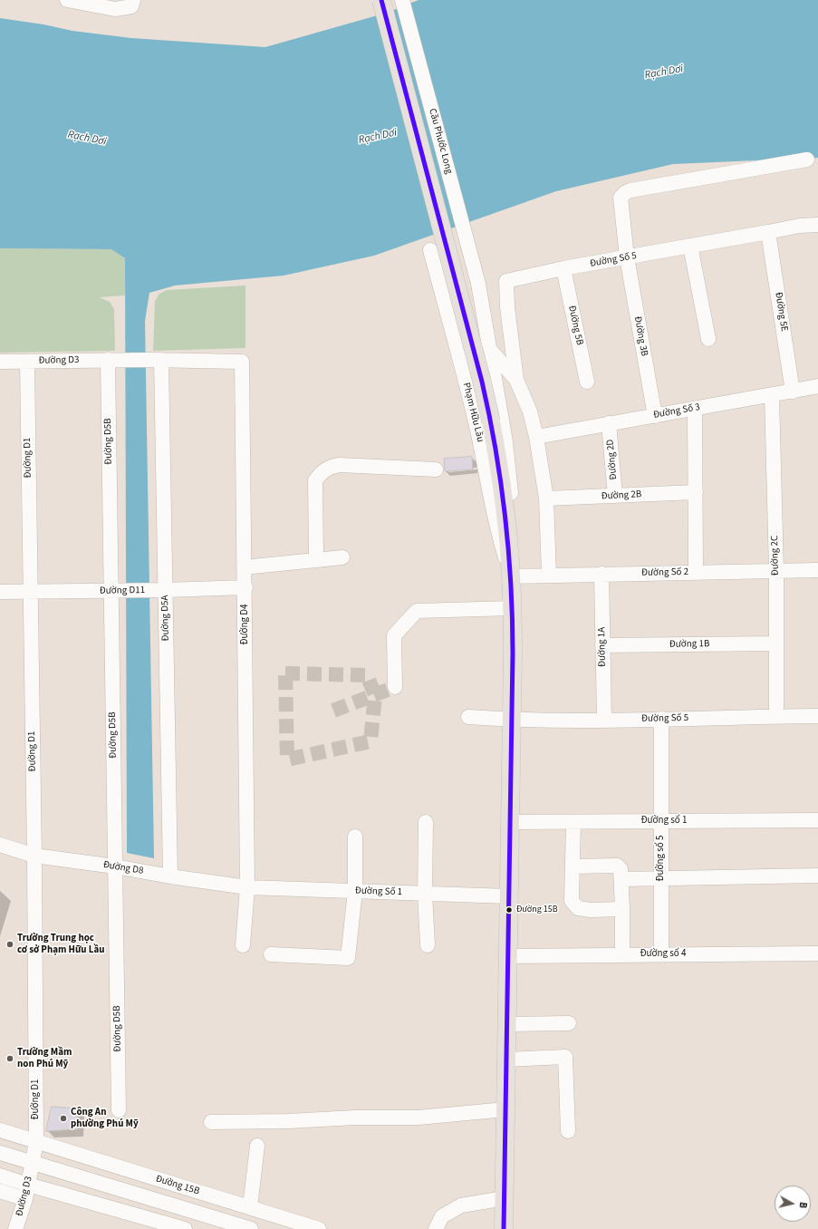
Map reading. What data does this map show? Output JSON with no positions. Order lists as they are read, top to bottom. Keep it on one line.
{"streets":{"main road":["Phạm Hữu Lầu"],"street":["Cầu Phước Long","Đường Số 5","Đường 5E","Đường 5B","Đường 3B","Đường D3","Đường Số 3","Đường D5B","Đường D1","Đường 2D","Đường 2B","Đường 2C","Đường Số 2","Đường D11","Đường D5A","Đường D4","Đường 1B","Đường 1A","Đường số 1","Đường số 5","Đường D8","Đường Số 1","Đường số 4","Đường 15B"]},"crossings":[["Cầu Phước Long","Phạm Hữu Lầu"],["Đường Số 5","Đường 5E"],["Đường Số 5","Đường 5B"],["Đường Số 5","Đường 3B"],["Đường Số 5","Phạm Hữu Lầu"],["Đường Số 5","Đường 2C"],["Đường Số 5","Đường 1A"],["Đường Số 5","Đường số 5"],["Đường 5E","Đường Số 3"],["Đường 3B","Đường Số 3"],["Đường D3","Đường D5B"],["Đường D3","Đường D1"],["Đường D3","Đường D5A"],["Đường D3","Đường D4"],["Đường D3","Đường 15B"],["Đường Số 3","Đường 2D"],["Đường Số 3","Đường 2C"],["Phạm Hữu Lầu","Đường Số 2"],["Phạm Hữu Lầu","Đường số 1"],["Phạm Hữu Lầu","Đường Số 1"],["Phạm Hữu Lầu","Đường số 4"],["Đường D5B","Đường D11"],["Đường D5B","Đường D8"],["Đường D1","Đường D11"],["Đường D1","Đường D8"],["Đường D1","Đường 15B"],["Đường 2D","Đường 2B"],["Đường 2C","Đường Số 2"],["Đường 2C","Đường 1B"],["Đường Số 2","Đường 1A"],["Đường D11","Đường D5A"],["Đường D11","Đường D4"],["Đường D5A","Đường D4"],["Đường D5A","Đường D8"],["Đường D4","Đường D8"],["Đường D4","Đường Số 1"],["Đường 1B","Đường 1A"],["Đường số 1","Đường số 5"],["Đường số 5","Đường số 4"],["Đường D8","Đường Số 1"]],"water":["Rạch Dơi"],"places":["Đường 15B","Trường Trung học cơ sở Phạm Hữu Lầu","Trường Mầm non Phú Mỹ","Công An phường Phú Mỹ"],"north":"right"}
